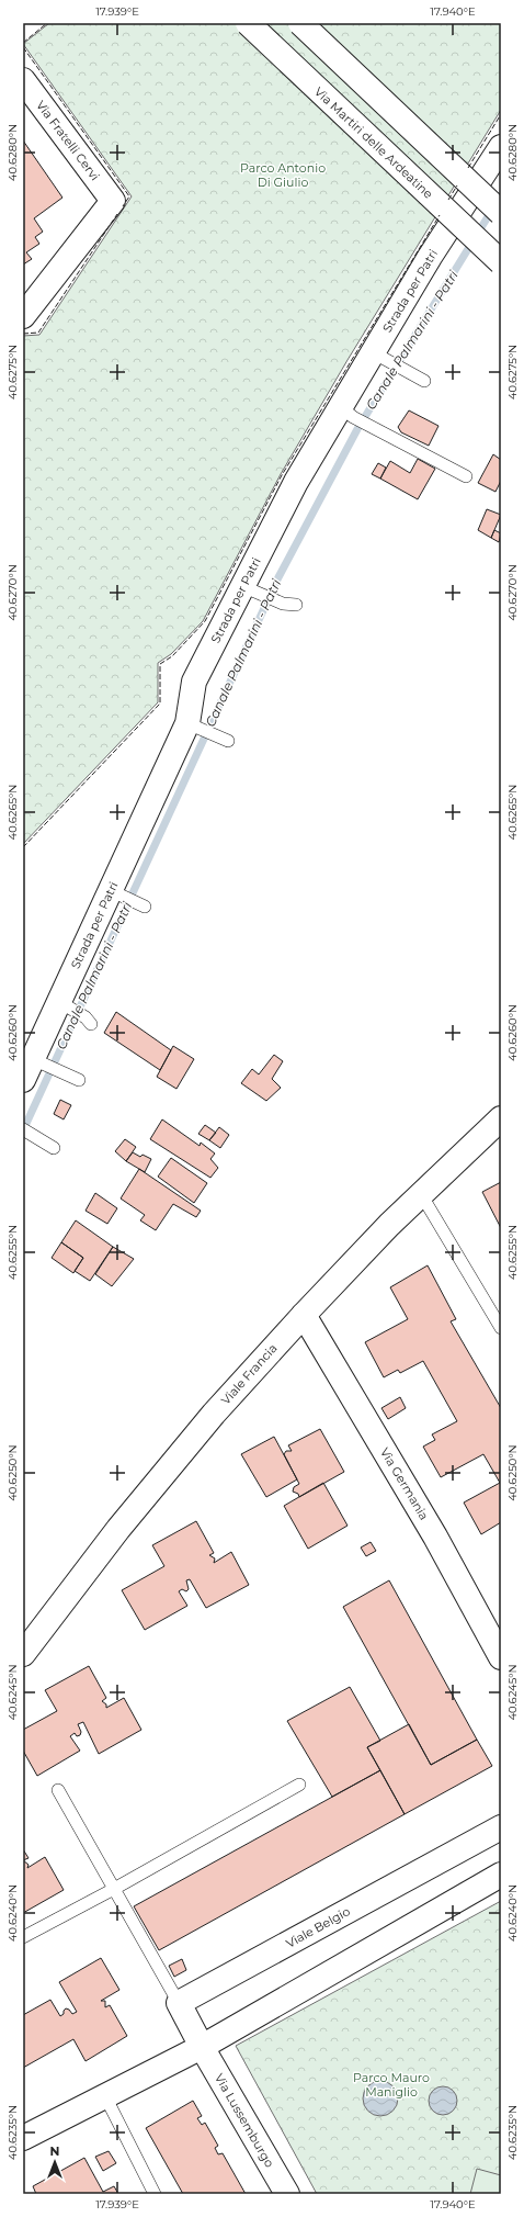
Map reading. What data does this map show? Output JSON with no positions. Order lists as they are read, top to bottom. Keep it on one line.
{"streets":{"street":["Via Fratelli Cervi","Via Martiri delle Ardeatine","Strada per Patri","Viale Francia","Via Germania","Viale Belgio","Via Lussemburgo"]},"crossings":[["Viale Francia","Via Germania"]],"water":["Canale Palmarini - Patri"],"parks":["Parco Antonio Di Giulio","Parco Mauro Maniglio"],"north":"top","coordinates":["17.939°E","17.940°E","40.6280°N","40.6275°N","40.6270°N","40.6265°N","40.6260°N","40.6255°N","40.6250°N","40.6245°N","40.6240°N","40.6235°N"]}
